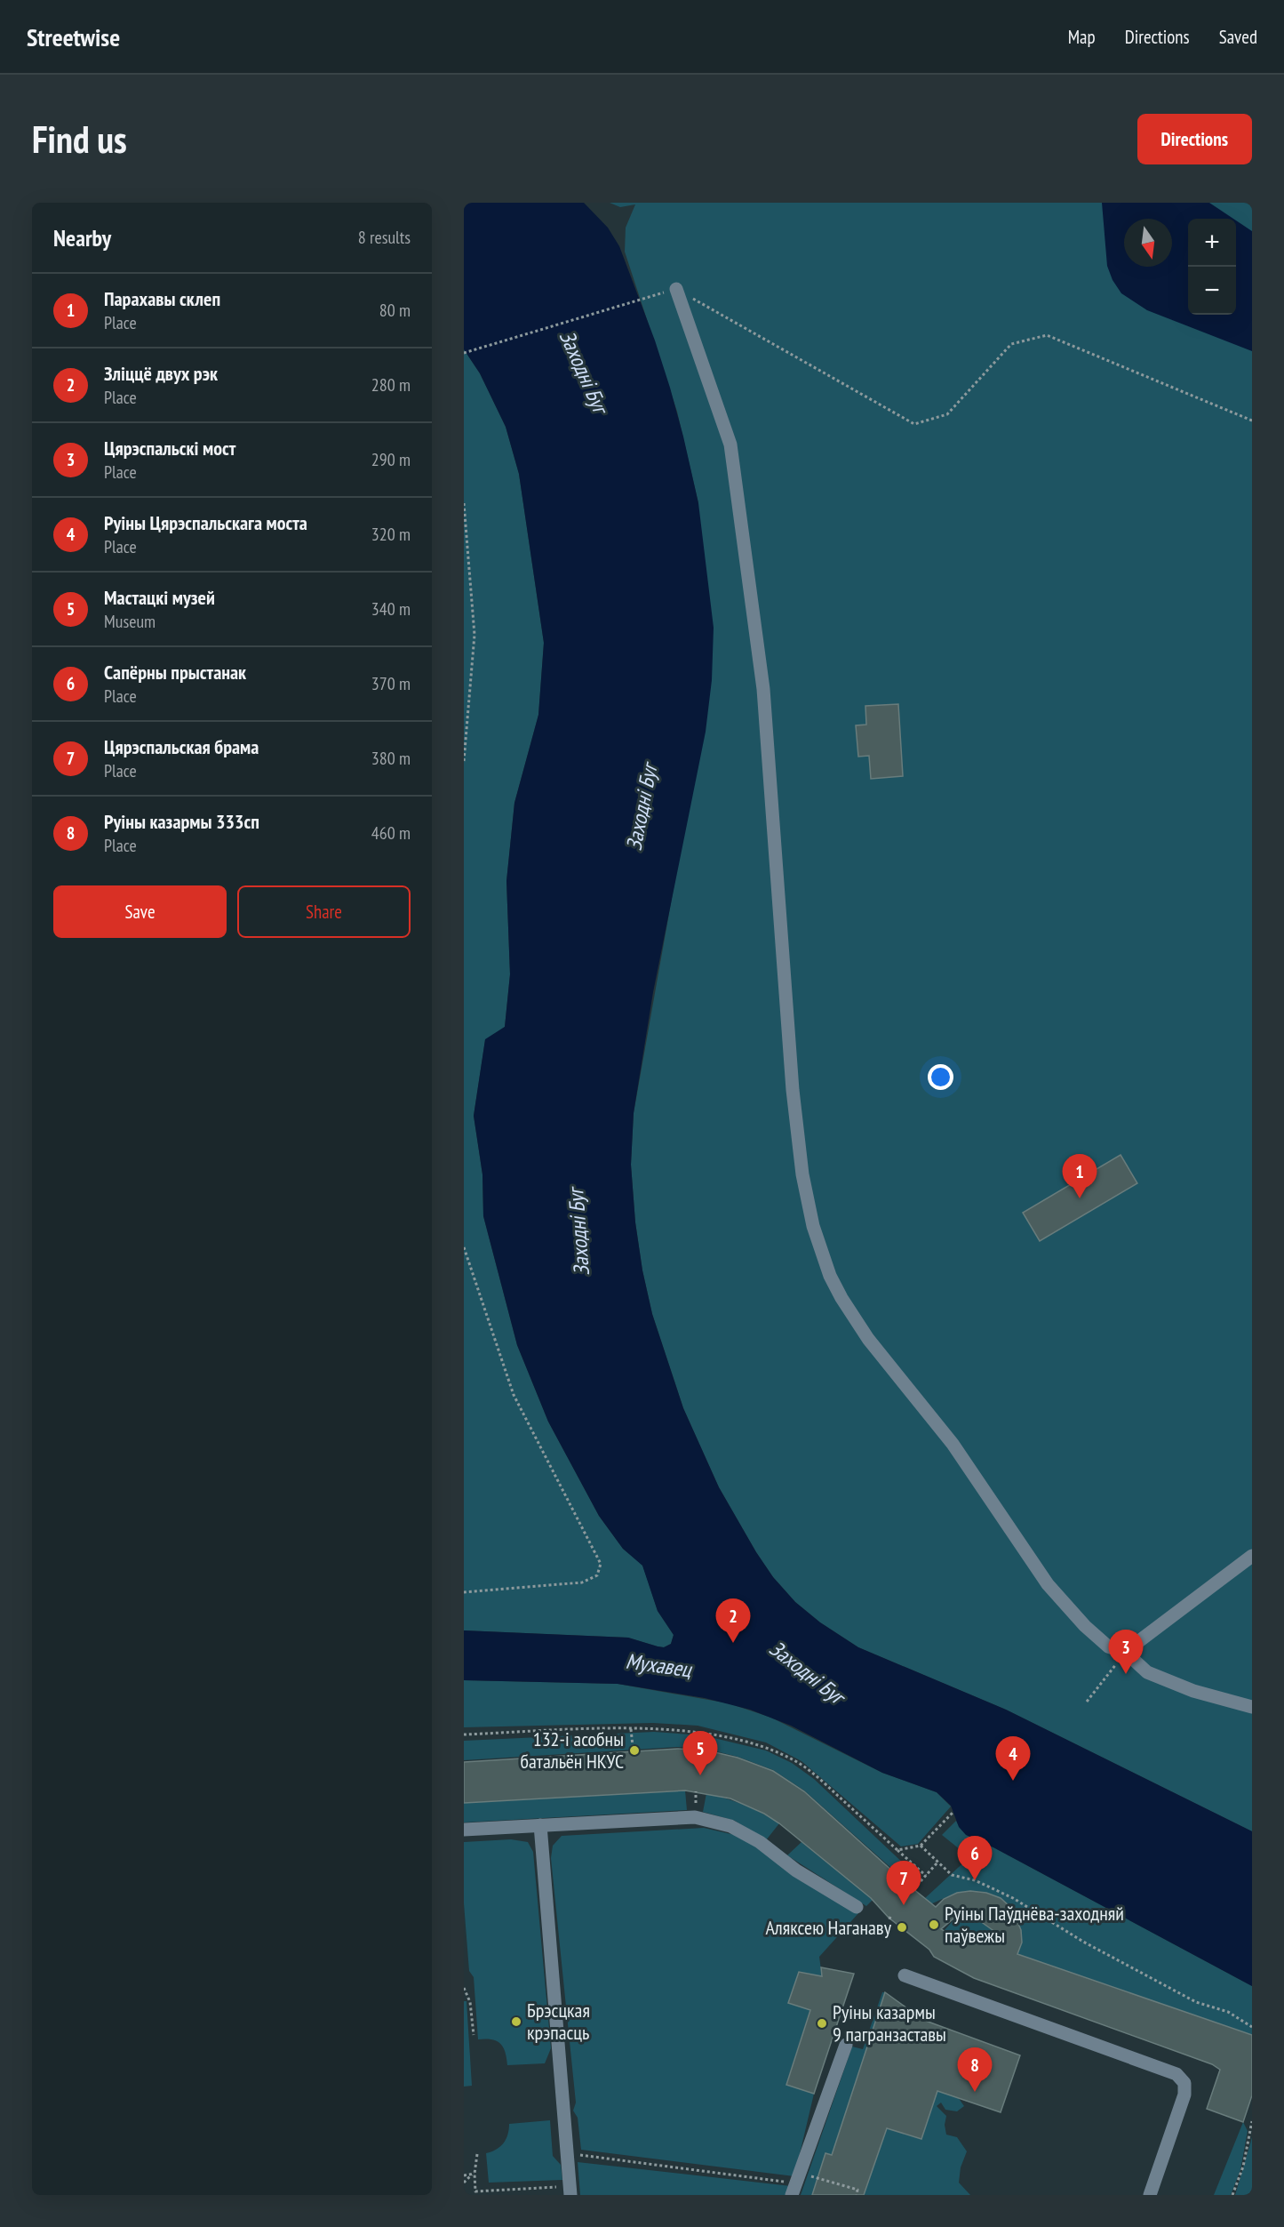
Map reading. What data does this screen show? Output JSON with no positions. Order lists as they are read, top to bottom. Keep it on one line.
{"water":["Заходні Буг","Мухавец"],"places":["132-і асобны батальён НКУС","Руіны Паўднёва-заходняй паўвежы","Аляксею Наганаву","Брэсцкая крэпасць","Руіны казармы 9 пагранзаставы"],"north":"bottom","page":{"header":"Streetwise","nav":["Map","Directions","Saved"],"buttons":["Directions",["Save","Share"]],"title":"Find us","heading":["Nearby","8 results"],"map_buttons":["+","−"],"list":[{"mark":"1","name":"Парахавы склеп","note":"Place","value":"80 m"},{"mark":"2","name":"Зліццё двух рэк","note":"Place","value":"280 m"},{"mark":"3","name":"Цярэспальскі мост","note":"Place","value":"290 m"},{"mark":"4","name":"Руіны Цярэспальскага моста","note":"Place","value":"320 m"},{"mark":"5","name":"Мастацкі музей","note":"Museum","value":"340 m"},{"mark":"6","name":"Сапёрны прыстанак","note":"Place","value":"370 m"},{"mark":"7","name":"Цярэспальская брама","note":"Place","value":"380 m"},{"mark":"8","name":"Руіны казармы 333сп","note":"Place","value":"460 m"}],"pins":["1","2","3","5","4","6","7","8"]}}
